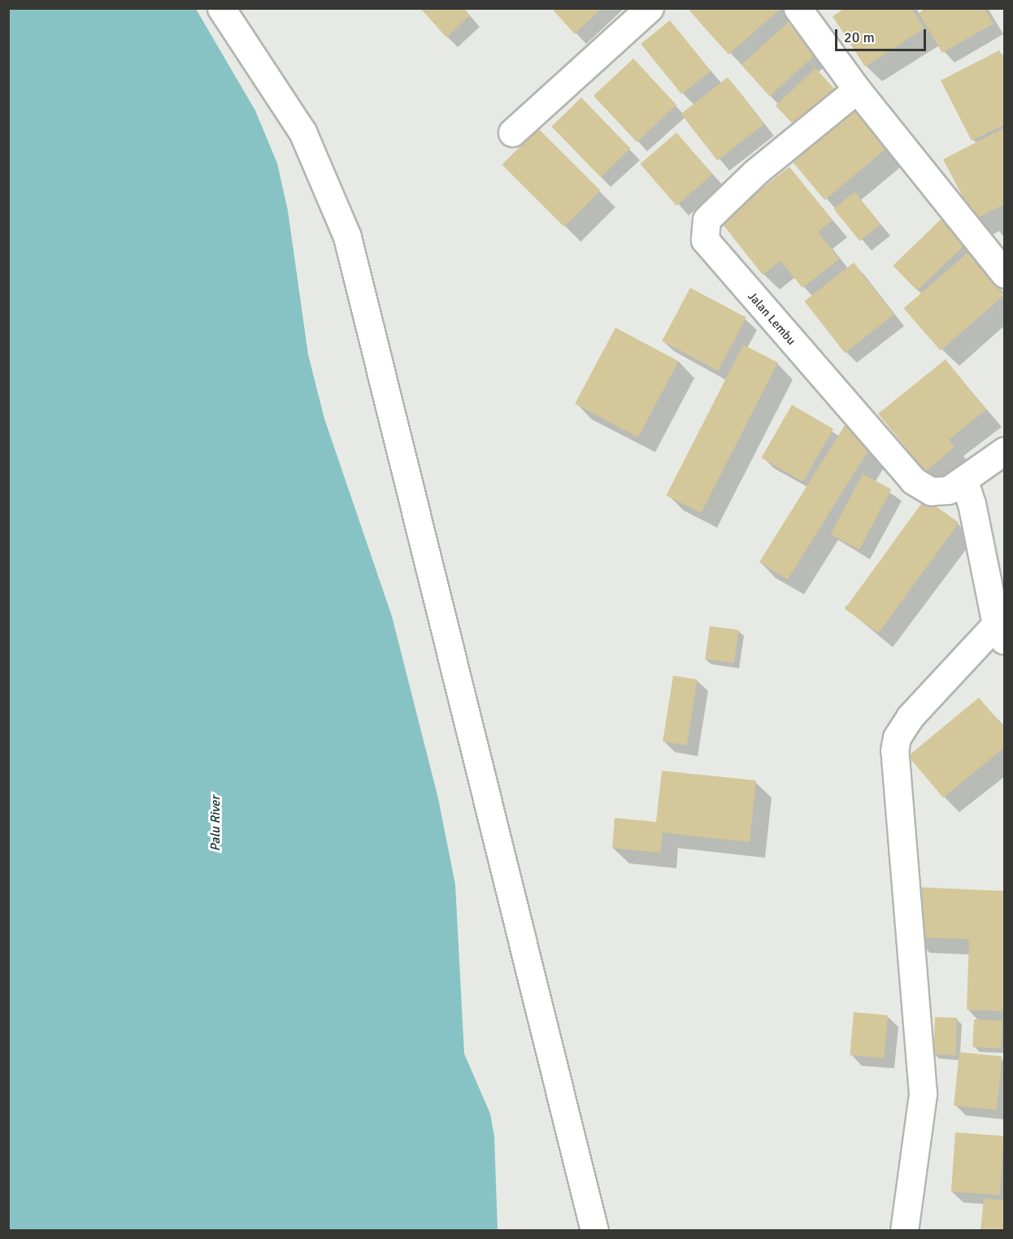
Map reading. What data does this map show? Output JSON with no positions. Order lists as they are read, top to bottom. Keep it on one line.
{"streets":{"street":["Jalan Lembu"]},"water":["Palu River"],"scale_bar":"20 m"}
